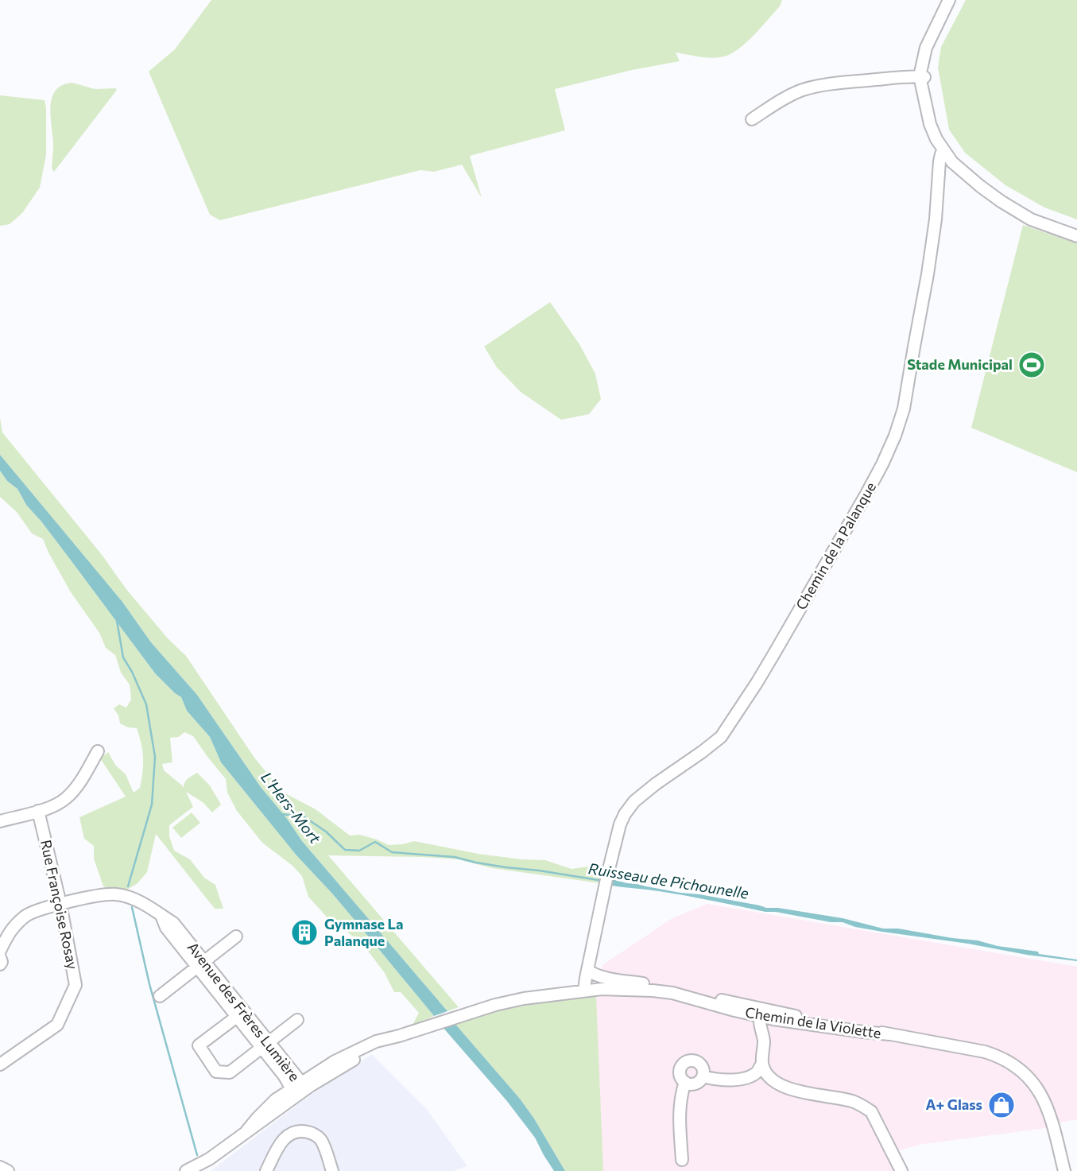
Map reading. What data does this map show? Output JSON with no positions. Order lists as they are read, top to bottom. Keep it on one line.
{"streets":{"street":["Chemin de la Palanque","Rue Françoise Rosay","Avenue des Frères Lumière","Chemin de la Violette"]},"crossings":[["Chemin de la Palanque","Chemin de la Violette"],["Rue Françoise Rosay","Avenue des Frères Lumière"]],"water":["L'Hers-Mort","Ruisseau de Pichounelle"],"places":{"sports":["Stade Municipal"],"building":["Gymnase La Palanque"],"shop":["A+ Glass"]}}
